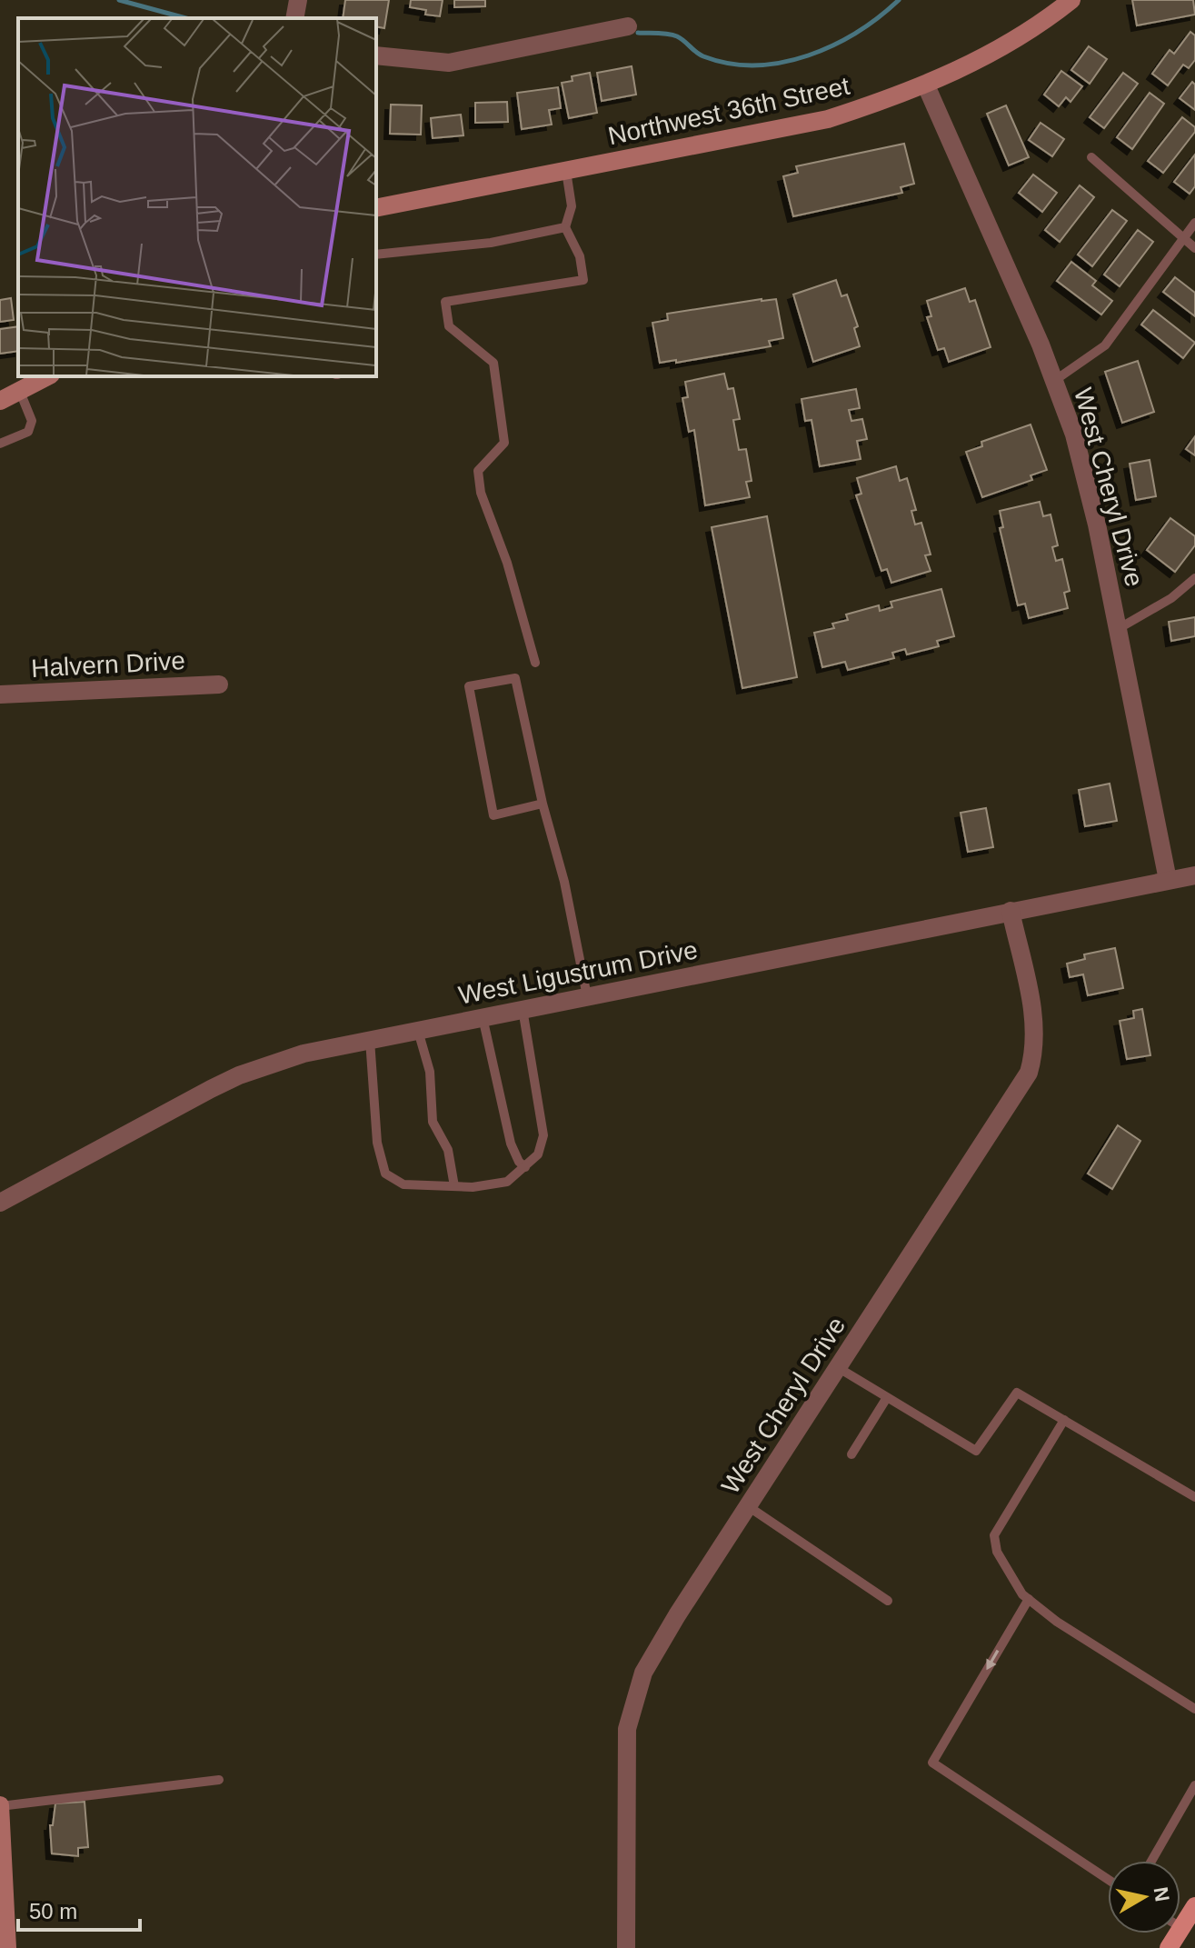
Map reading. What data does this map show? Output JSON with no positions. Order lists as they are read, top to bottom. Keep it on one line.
{"streets":{"main road":["Northwest 36th Street"],"street":["West Cheryl Drive","Halvern Drive","West Ligustrum Drive"]},"crossings":[["Northwest 36th Street","West Cheryl Drive"],["West Cheryl Drive","West Ligustrum Drive"]],"scale_bar":"50 m","north":"right"}
